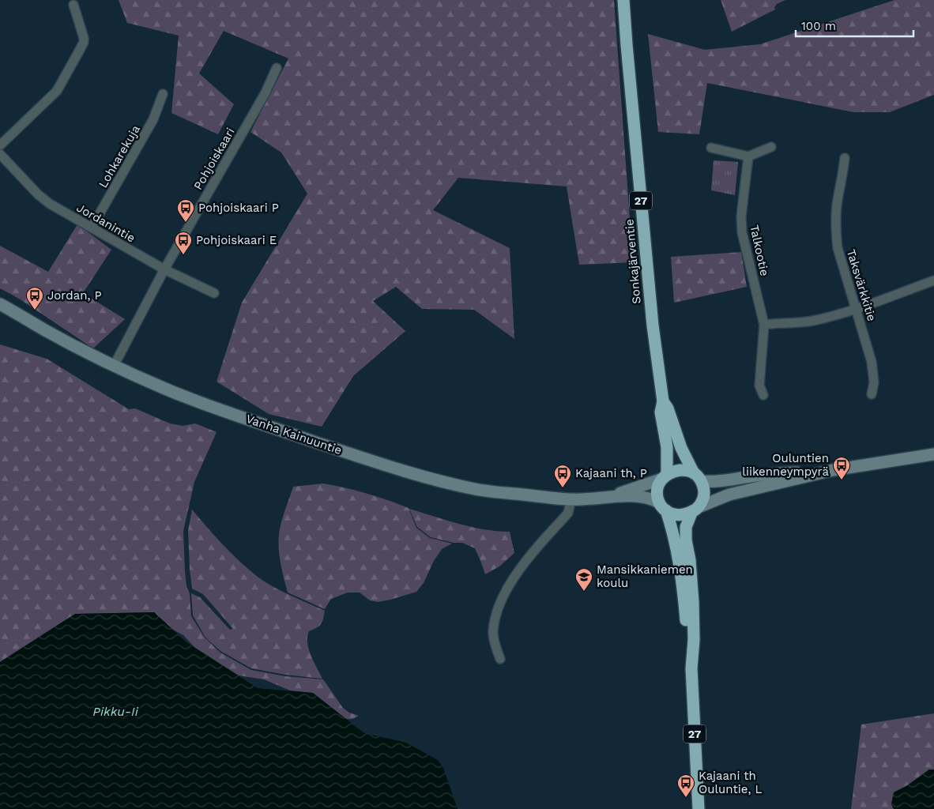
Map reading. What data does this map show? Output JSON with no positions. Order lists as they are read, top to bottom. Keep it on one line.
{"streets":{"highway":["27","Sonkajärventie"],"main road":["Vanha Kainuuntie"],"street":["Lohkarekuja","Pohjoiskaari","Jordanintie","Talkootie","Taksvärkkitie"]},"crossings":[["Lohkarekuja","Jordanintie"],["Pohjoiskaari","Jordanintie"],["Pohjoiskaari","Vanha Kainuuntie"],["27","Sonkajärventie"],["27","Vanha Kainuuntie"],["Sonkajärventie","Vanha Kainuuntie"]],"water":["Pikku-Ii"],"places":{"bus stop":["Pohjoiskaari P","Pohjoiskaari E","Jordan, P","Ouluntien liikenneympyrä","Kajaani th, P","Kajaani th Ouluntie, L"],"school or university":["Mansikkaniemen koulu"]},"scale_bar":"100 m"}
